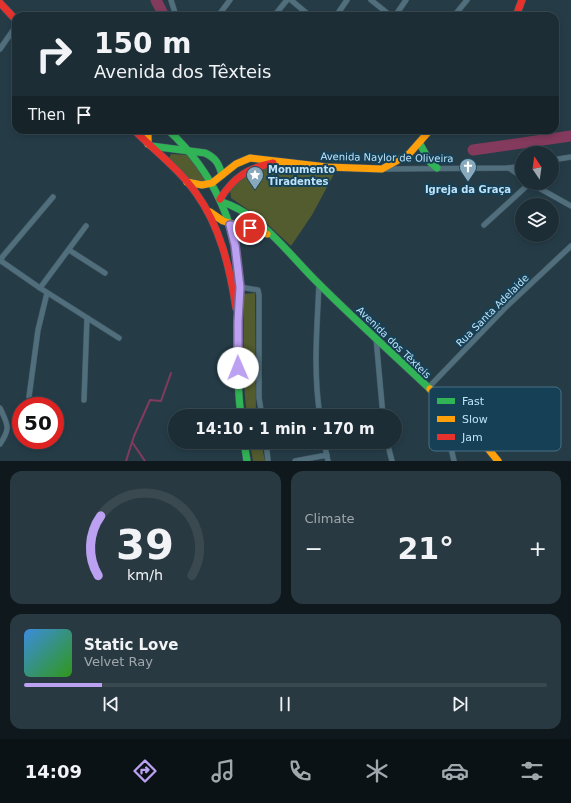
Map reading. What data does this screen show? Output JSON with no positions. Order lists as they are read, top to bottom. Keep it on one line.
{"streets":{"main road":["Avenida Naylor de Oliveira","Avenida dos Têxteis"],"street":["Rua Santa Adelaide"]},"crossings":[["Rua Santa Adelaide","Avenida dos Têxteis"]],"places":{"church":["Igreja da Graça"],"place":["Monumento Tiradentes"]},"legend":["Fast","Slow","Jam"],"north":"top","page":{"turn":["150 m","Avenida dos Têxteis"],"then":"Then","limit":"50","trip":"14:10 · 1 min · 170 m","tile":"Climate","heat":["−","21°","+"],"song":["Static Love","Velvet Ray"],"tabs":"14:09","gauge":["39","km/h"]}}
